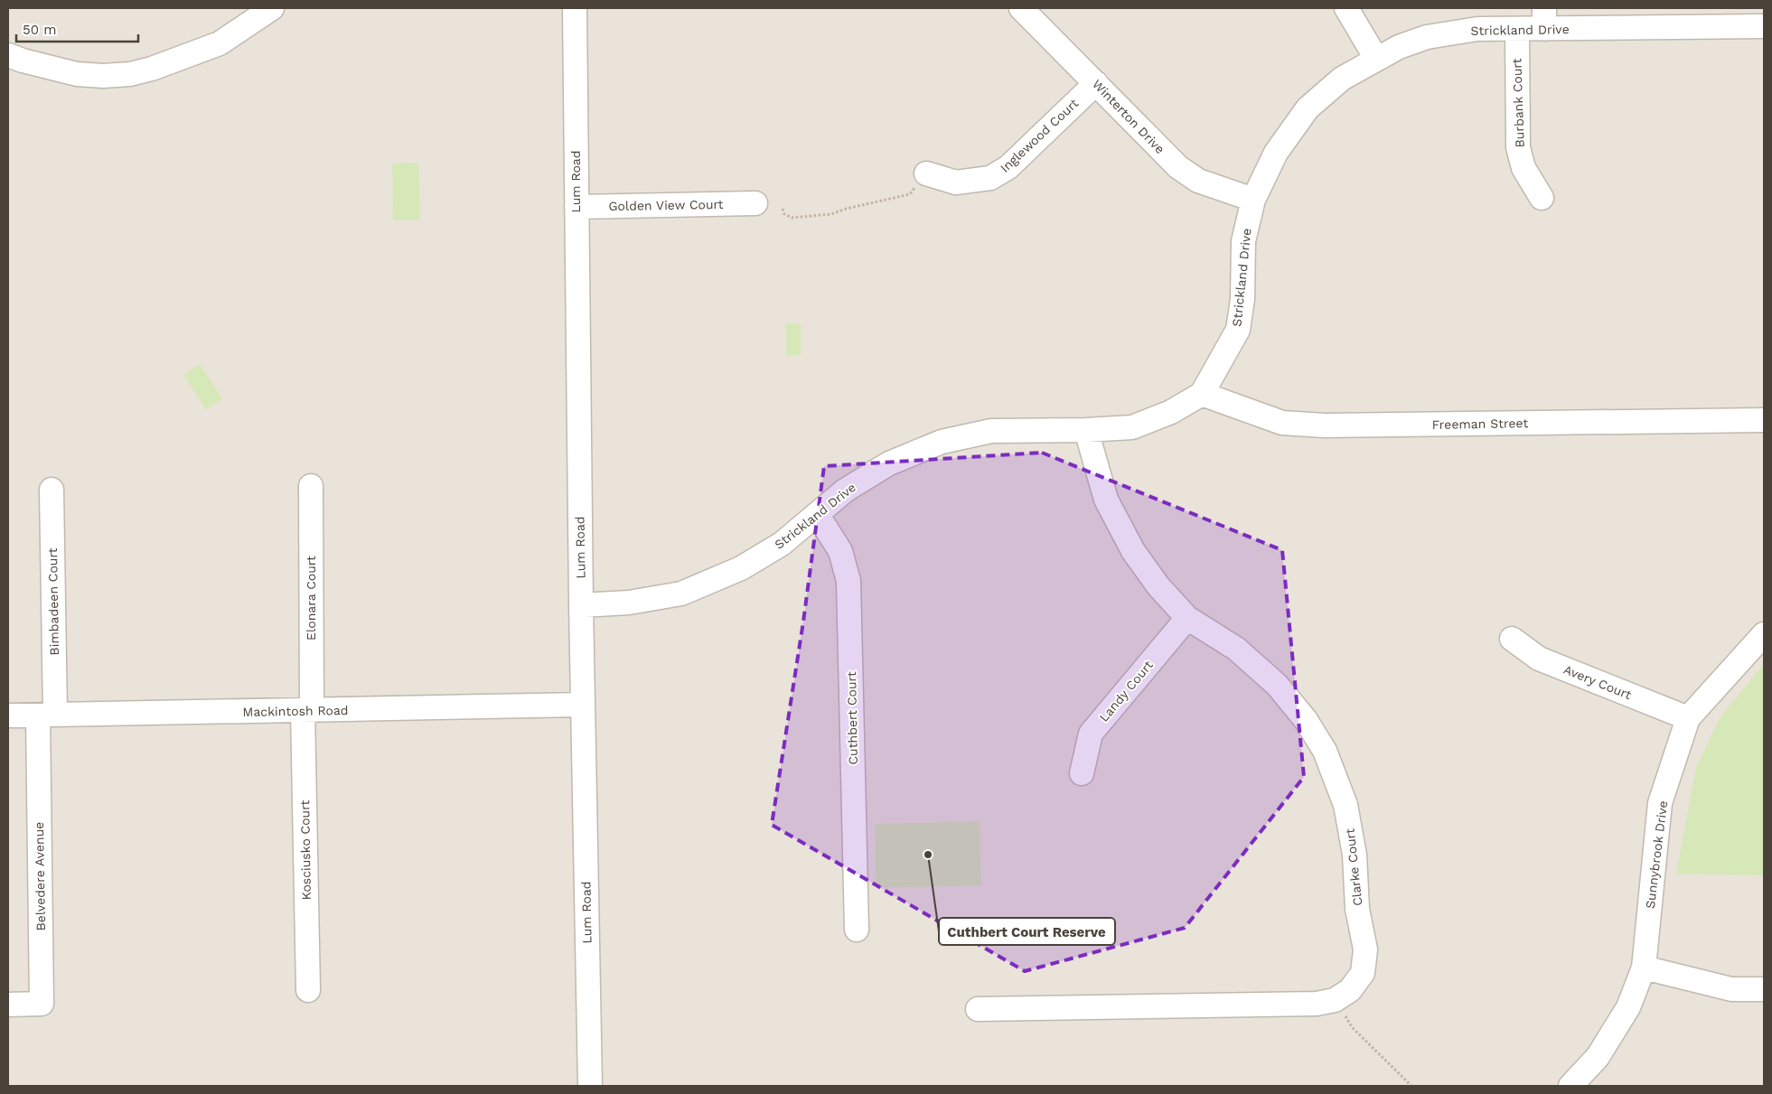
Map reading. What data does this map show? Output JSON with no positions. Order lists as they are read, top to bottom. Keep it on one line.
{"streets":{"street":["Strickland Drive","Burbank Court","Winterton Drive","Inglewood Court","Lum Road","Golden View Court","Freeman Street","Elonara Court","Bimbadeen Court","Avery Court","Landy Court","Mackintosh Road","Cuthbert Court","Kosciusko Court","Sunnybrook Drive","Clarke Court","Belvedere Avenue"]},"crossings":[["Strickland Drive","Burbank Court"],["Strickland Drive","Winterton Drive"],["Strickland Drive","Lum Road"],["Strickland Drive","Freeman Street"],["Strickland Drive","Cuthbert Court"],["Strickland Drive","Clarke Court"],["Winterton Drive","Inglewood Court"],["Lum Road","Golden View Court"],["Lum Road","Mackintosh Road"],["Elonara Court","Mackintosh Road"],["Elonara Court","Kosciusko Court"],["Bimbadeen Court","Mackintosh Road"],["Bimbadeen Court","Belvedere Avenue"],["Avery Court","Sunnybrook Drive"],["Landy Court","Clarke Court"],["Mackintosh Road","Kosciusko Court"],["Mackintosh Road","Belvedere Avenue"]],"places":["Cuthbert Court Reserve"],"scale_bar":"50 m"}
